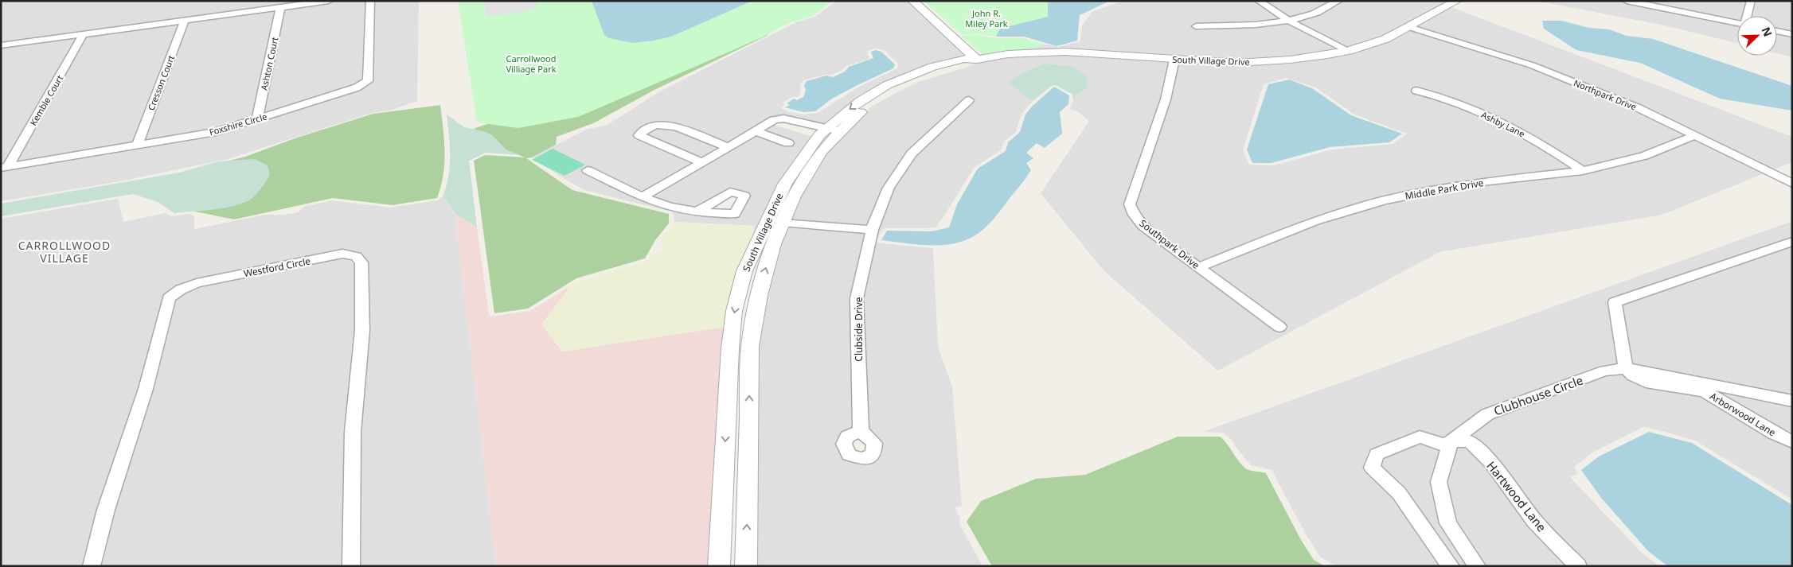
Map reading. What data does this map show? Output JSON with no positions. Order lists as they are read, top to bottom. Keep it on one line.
{"streets":{"street":["South Village Drive","Ashton Court","Cresson Court","Northpark Drive","Kemble Court","Foxshire Circle","Ashby Lane","Middle Park Drive","Southpark Drive","Westford Circle","Clubside Drive","Clubhouse Circle","Arborwood Lane","Hartwood Lane"]},"crossings":[["South Village Drive","Northpark Drive"],["South Village Drive","Southpark Drive"],["Ashton Court","Foxshire Circle"],["Cresson Court","Foxshire Circle"],["Northpark Drive","Middle Park Drive"],["Kemble Court","Foxshire Circle"],["Ashby Lane","Middle Park Drive"],["Middle Park Drive","Southpark Drive"],["Clubhouse Circle","Arborwood Lane"],["Clubhouse Circle","Hartwood Lane"]],"districts":["CARROLLWOOD VILLAGE"],"parks":["John R. Miley Park","Carrollwood Villiage Park"],"north":"top right"}
